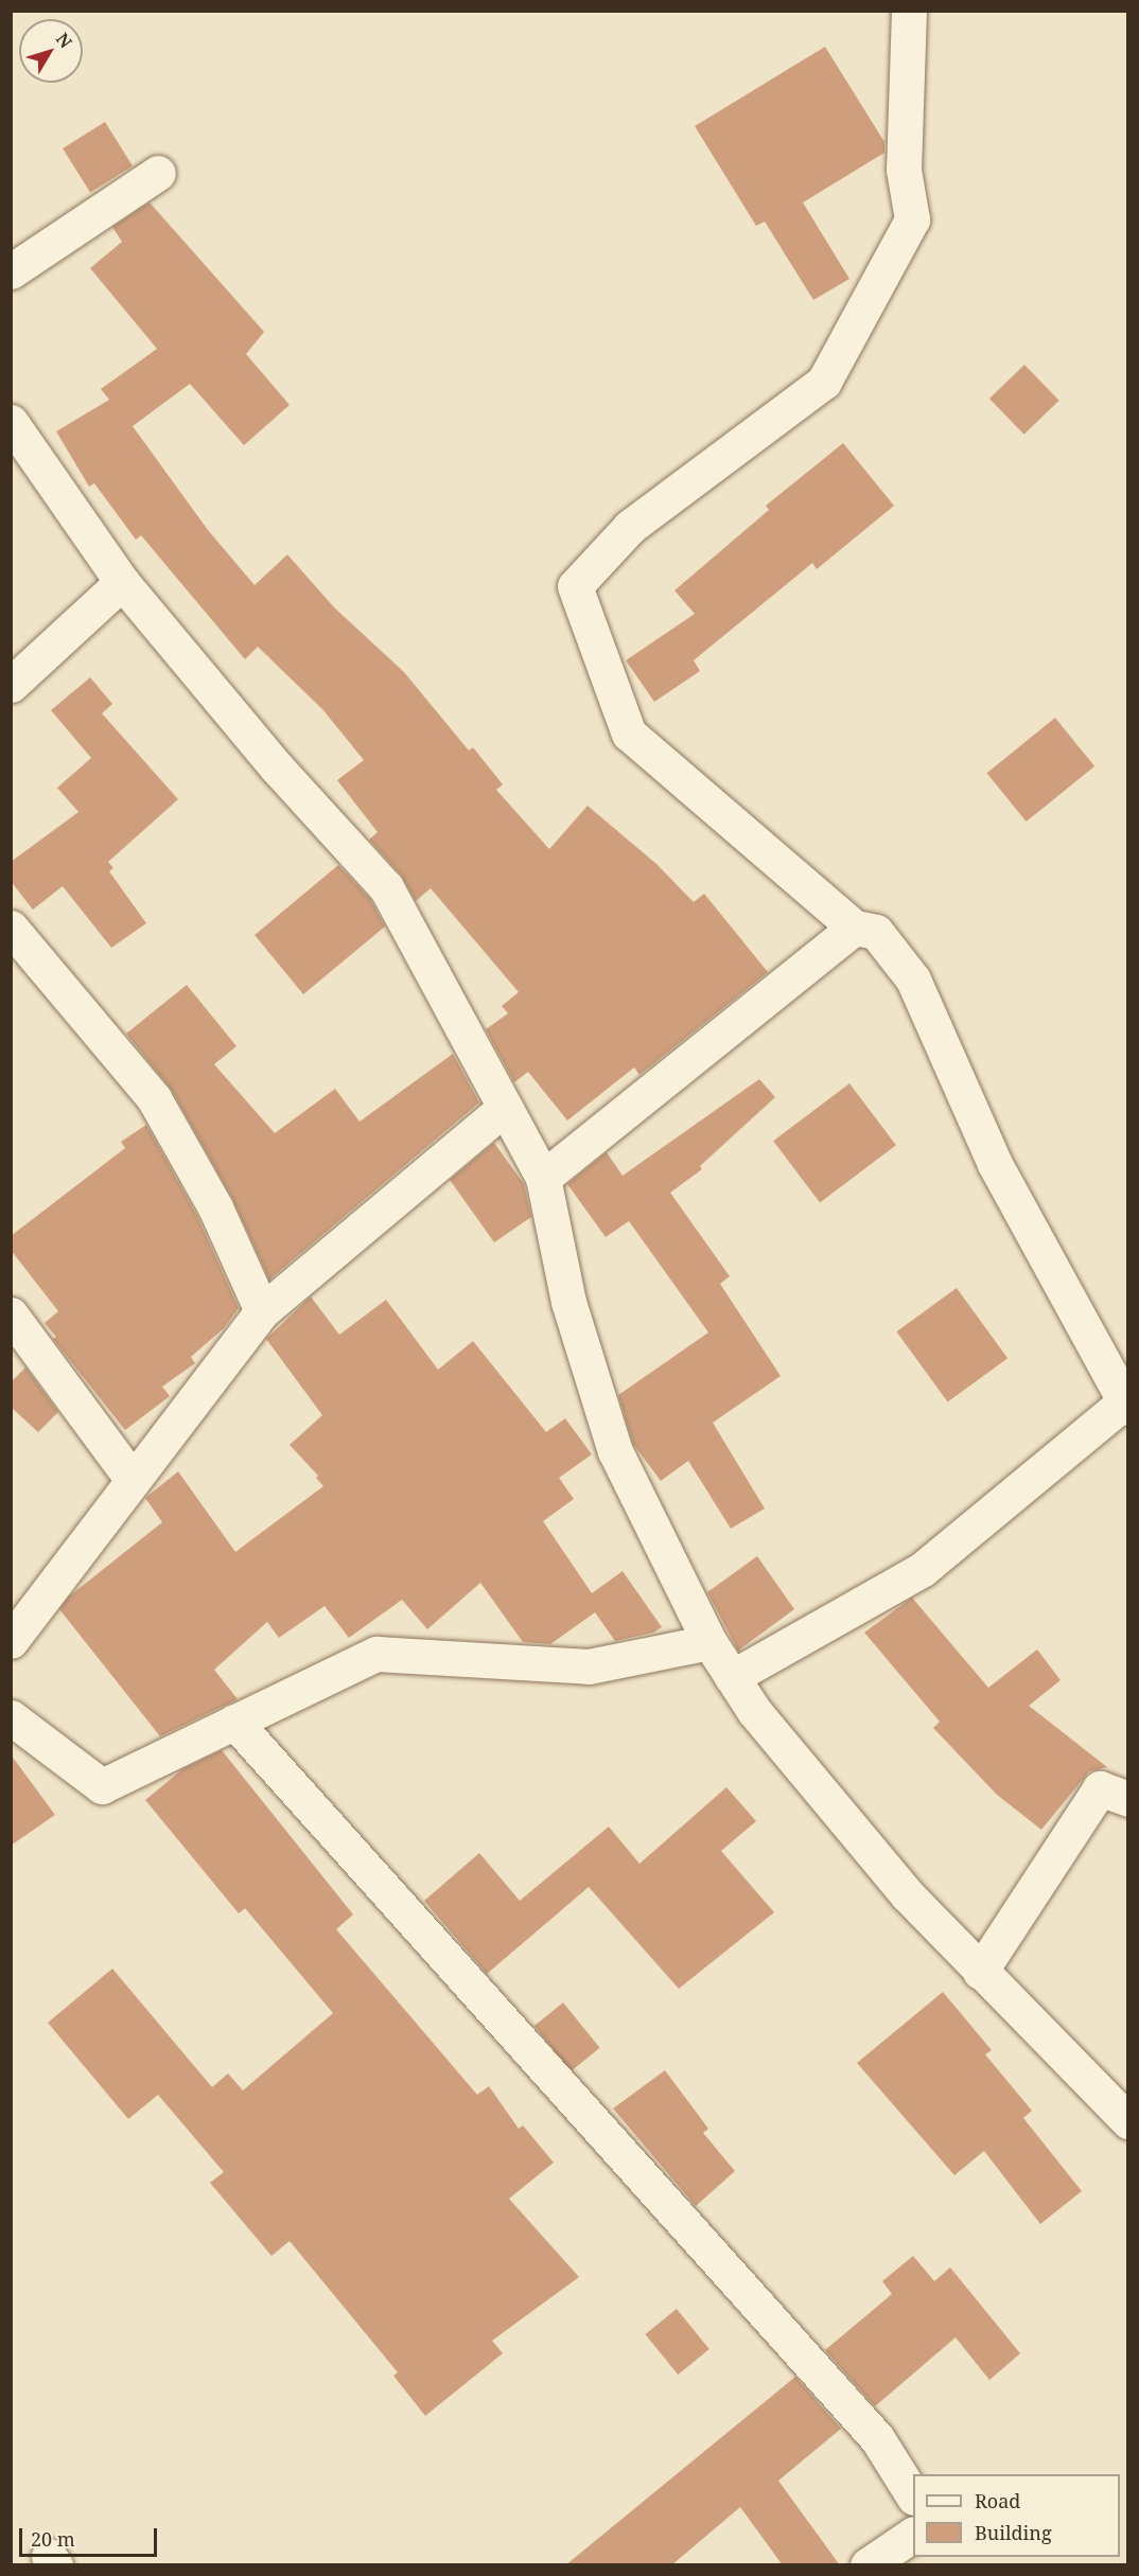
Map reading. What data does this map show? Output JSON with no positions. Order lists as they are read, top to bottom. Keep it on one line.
{"legend":["Road","Building"],"scale_bar":"20 m","north":"top right"}
